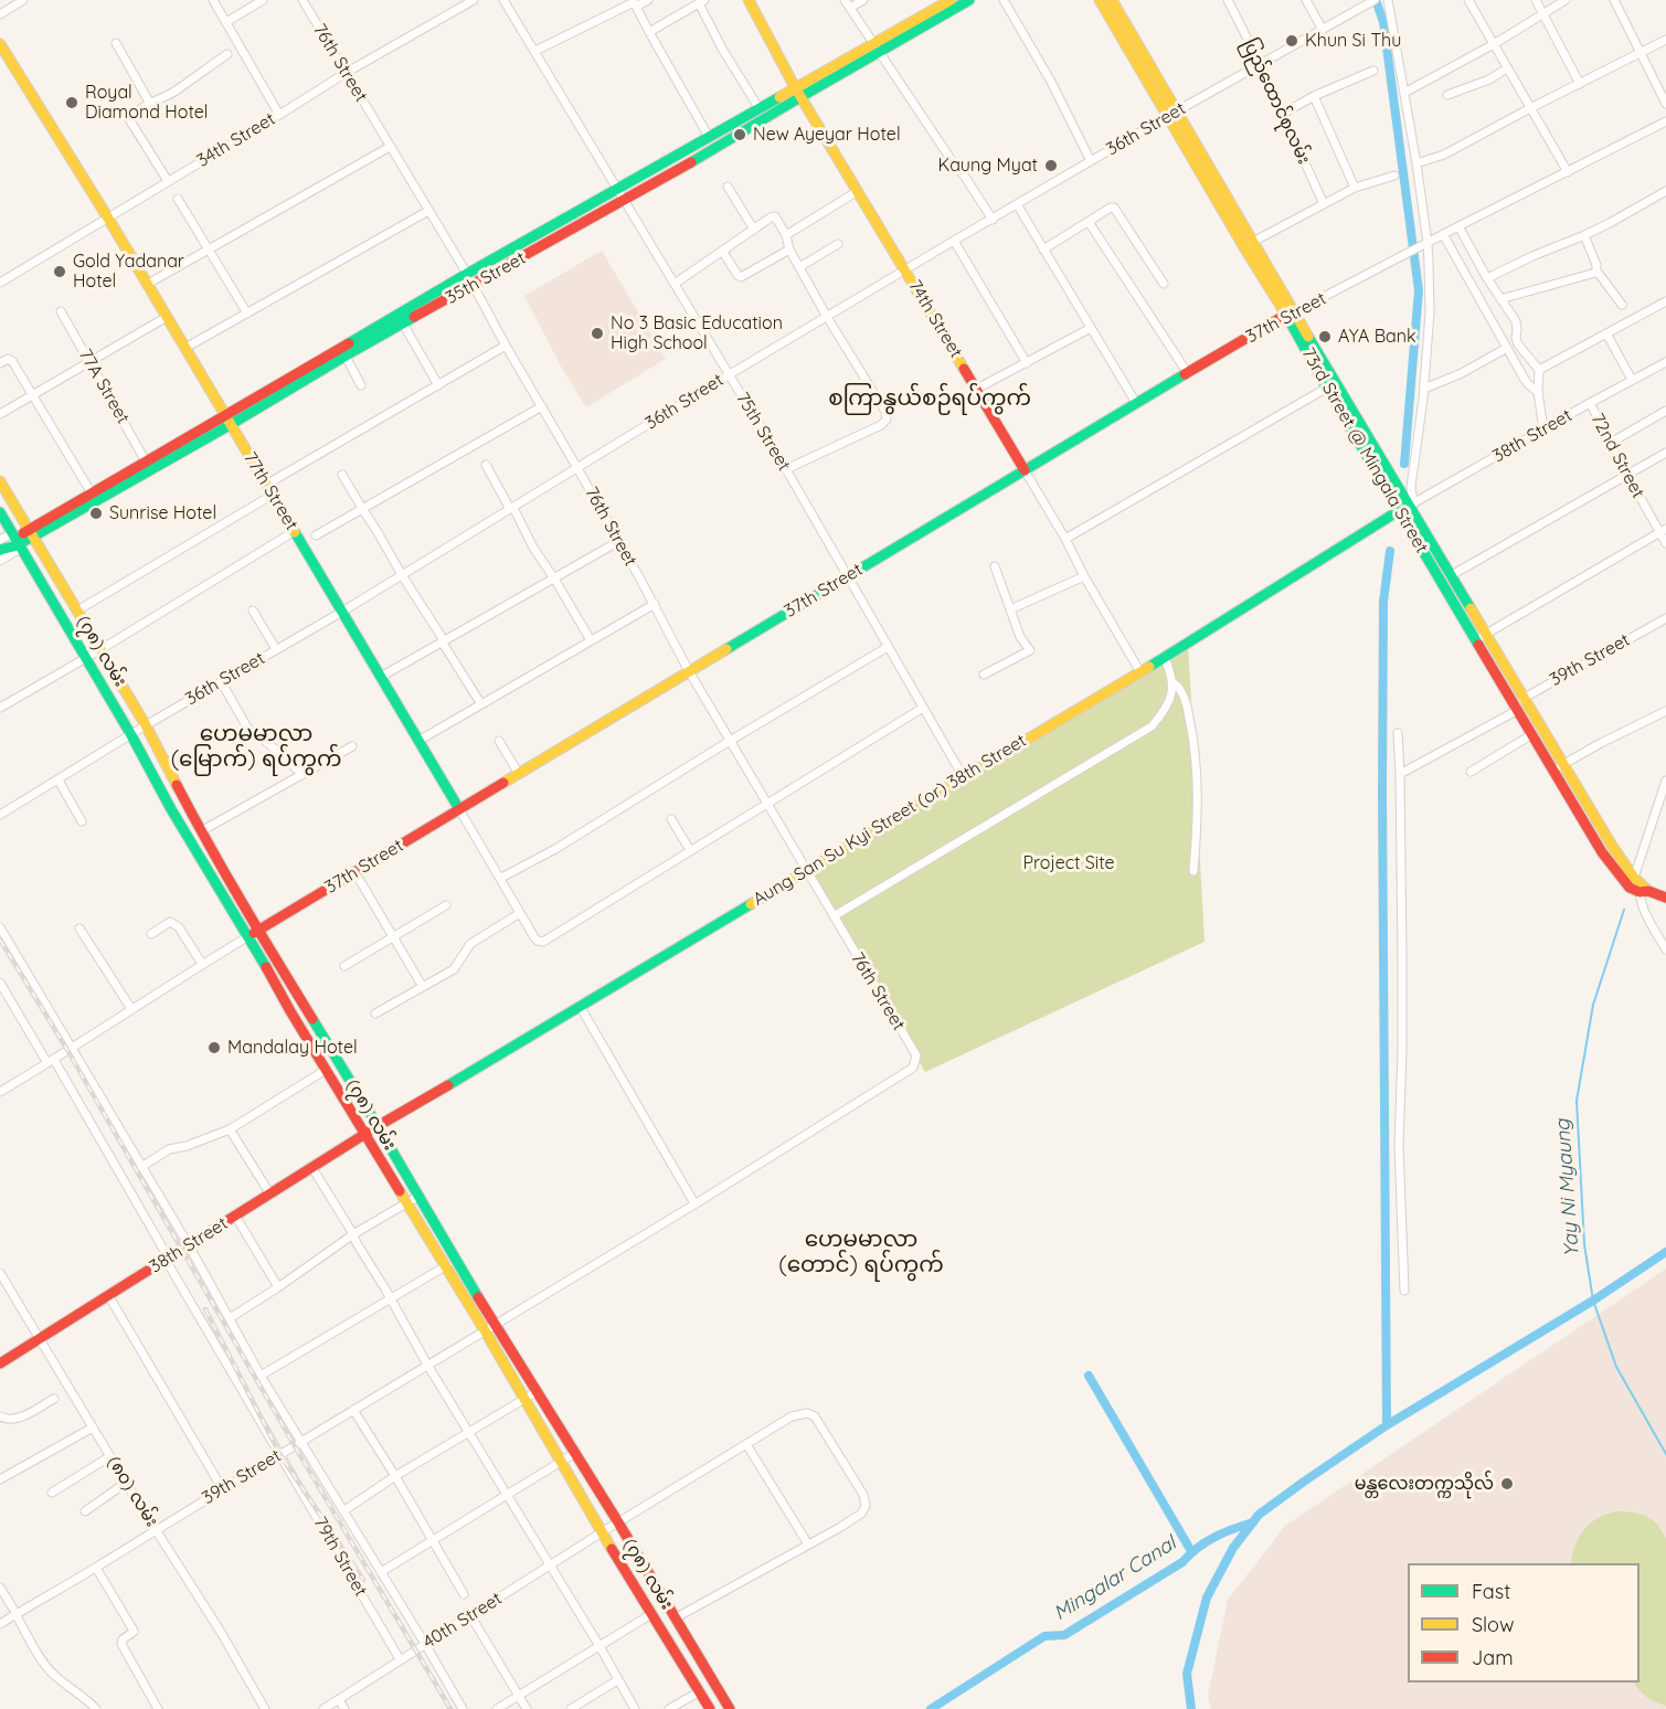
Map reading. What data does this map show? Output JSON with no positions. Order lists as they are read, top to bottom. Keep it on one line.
{"streets":{"main road":["35th Street","37th Street","74th Street","38th Street","73rd Street @ Mingala Street","77th Street","(၇၈) လမ်း","Aung San Su Kyi Street (or) 38th Street"],"street":["76th Street","ပြည်ထောင်စုလမ်း","36th Street","34th Street","77A Street","75th Street","72nd Street","39th Street","(၈၀) လမ်း","79th Street","40th Street"]},"crossings":[["76th Street","36th Street"],["76th Street","34th Street"],["76th Street","35th Street"],["76th Street","37th Street"],["76th Street","39th Street"],["76th Street","Aung San Su Kyi Street (or) 38th Street"],["ပြည်ထောင်စုလမ်း","36th Street"],["36th Street","74th Street"],["36th Street","75th Street"],["36th Street","73rd Street @ Mingala Street"],["36th Street","77th Street"],["36th Street","(၇၈) လမ်း"],["34th Street","77th Street"],["35th Street","74th Street"],["35th Street","77A Street"],["35th Street","75th Street"],["35th Street","77th Street"],["35th Street","(၇၈) လမ်း"],["37th Street","74th Street"],["37th Street","75th Street"],["37th Street","73rd Street @ Mingala Street"],["37th Street","77th Street"],["37th Street","(၇၈) လမ်း"],["37th Street","79th Street"],["74th Street","Aung San Su Kyi Street (or) 38th Street"],["75th Street","Aung San Su Kyi Street (or) 38th Street"],["38th Street","73rd Street @ Mingala Street"],["38th Street","72nd Street"],["38th Street","(၇၈) လမ်း"],["38th Street","Aung San Su Kyi Street (or) 38th Street"],["38th Street","(၈၀) လမ်း"],["38th Street","79th Street"],["73rd Street @ Mingala Street","39th Street"],["73rd Street @ Mingala Street","Aung San Su Kyi Street (or) 38th Street"],["(၇၈) လမ်း","39th Street"],["(၇၈) လမ်း","Aung San Su Kyi Street (or) 38th Street"],["(၇၈) လမ်း","40th Street"],["39th Street","(၈၀) လမ်း"],["39th Street","79th Street"],["79th Street","40th Street"]],"districts":["စကြာနွယ်စဉ်ရပ်ကွက်","ဟေမမာလာ (မြောက်) ရပ်ကွက်","ဟေမမာလာ (တောင်) ရပ်ကွက်"],"water":["Yay Ni Myaung","Mingalar Canal"],"parks":["Project Site"],"places":["Khun Si Thu","Royal Diamond Hotel","New Ayeyar Hotel","Kaung Myat","Gold Yadanar Hotel","No 3 Basic Education High School","AYA Bank","Sunrise Hotel","Mandalay Hotel","မန္တလေးတက္ကသိုလ်"],"legend":["Fast","Slow","Jam"]}
